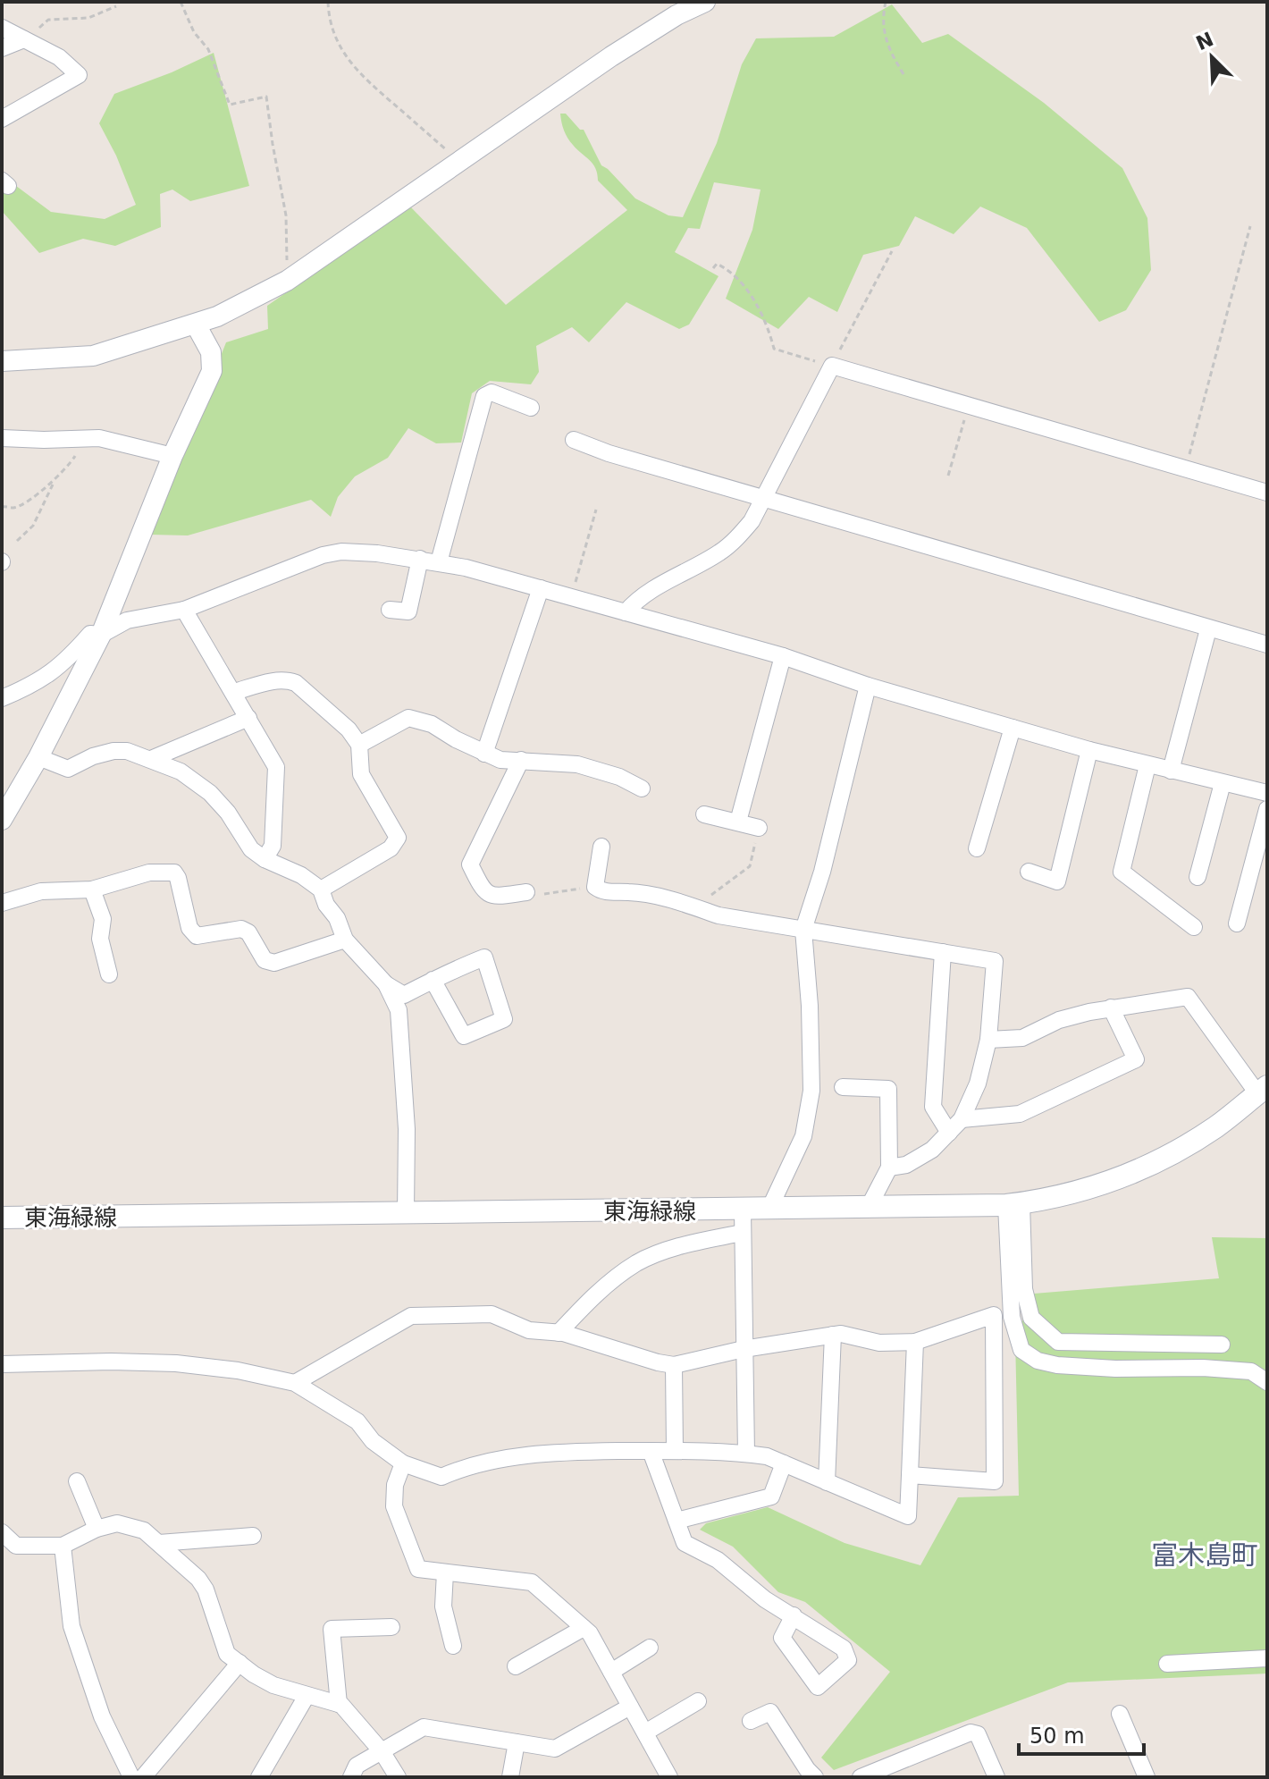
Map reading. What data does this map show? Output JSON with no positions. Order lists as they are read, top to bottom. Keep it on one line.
{"streets":{"main road":["東海緑線"]},"districts":["富木島町"],"scale_bar":"50 m","north":"top left"}
